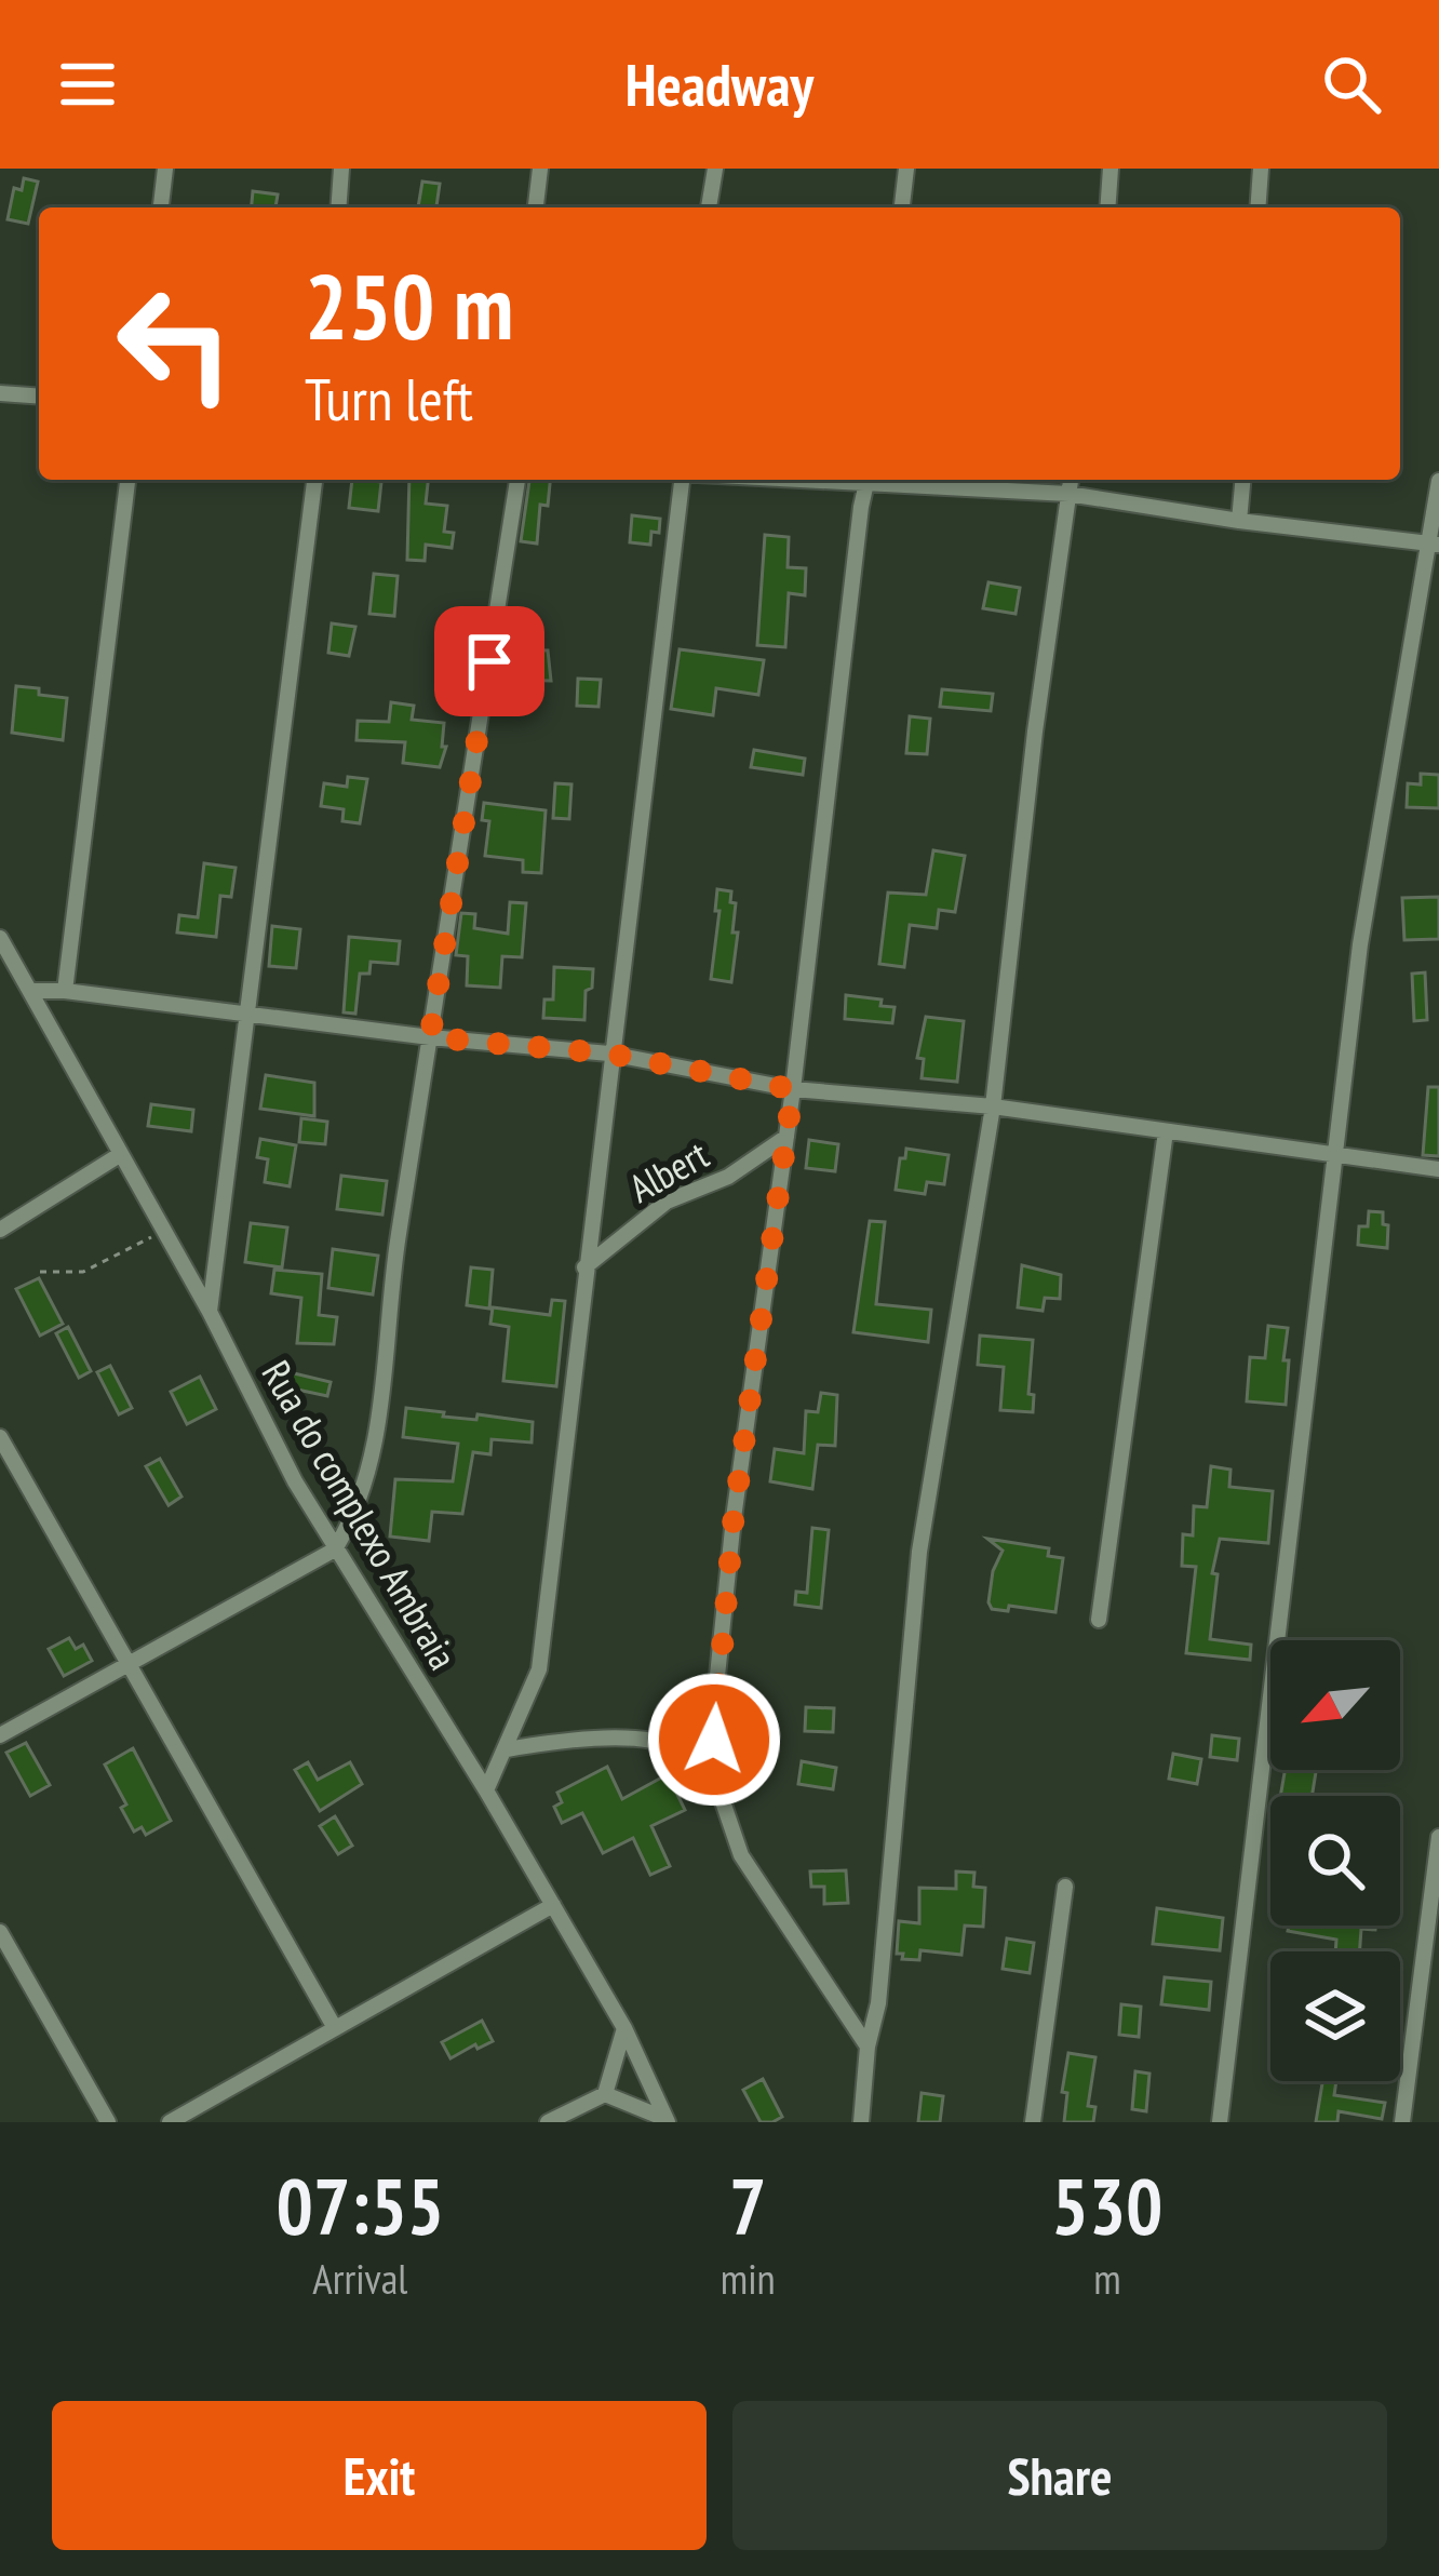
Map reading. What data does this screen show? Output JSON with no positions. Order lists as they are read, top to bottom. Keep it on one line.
{"streets":{"street":["Albert","Rua do complexo Ambraia"]},"north":"bottom left","page":{"header":"Headway","turn":["250 m","Turn left"],"eta":["07:55","Arrival","7","min","530","m"],"buttons":["Exit","Share"]}}
